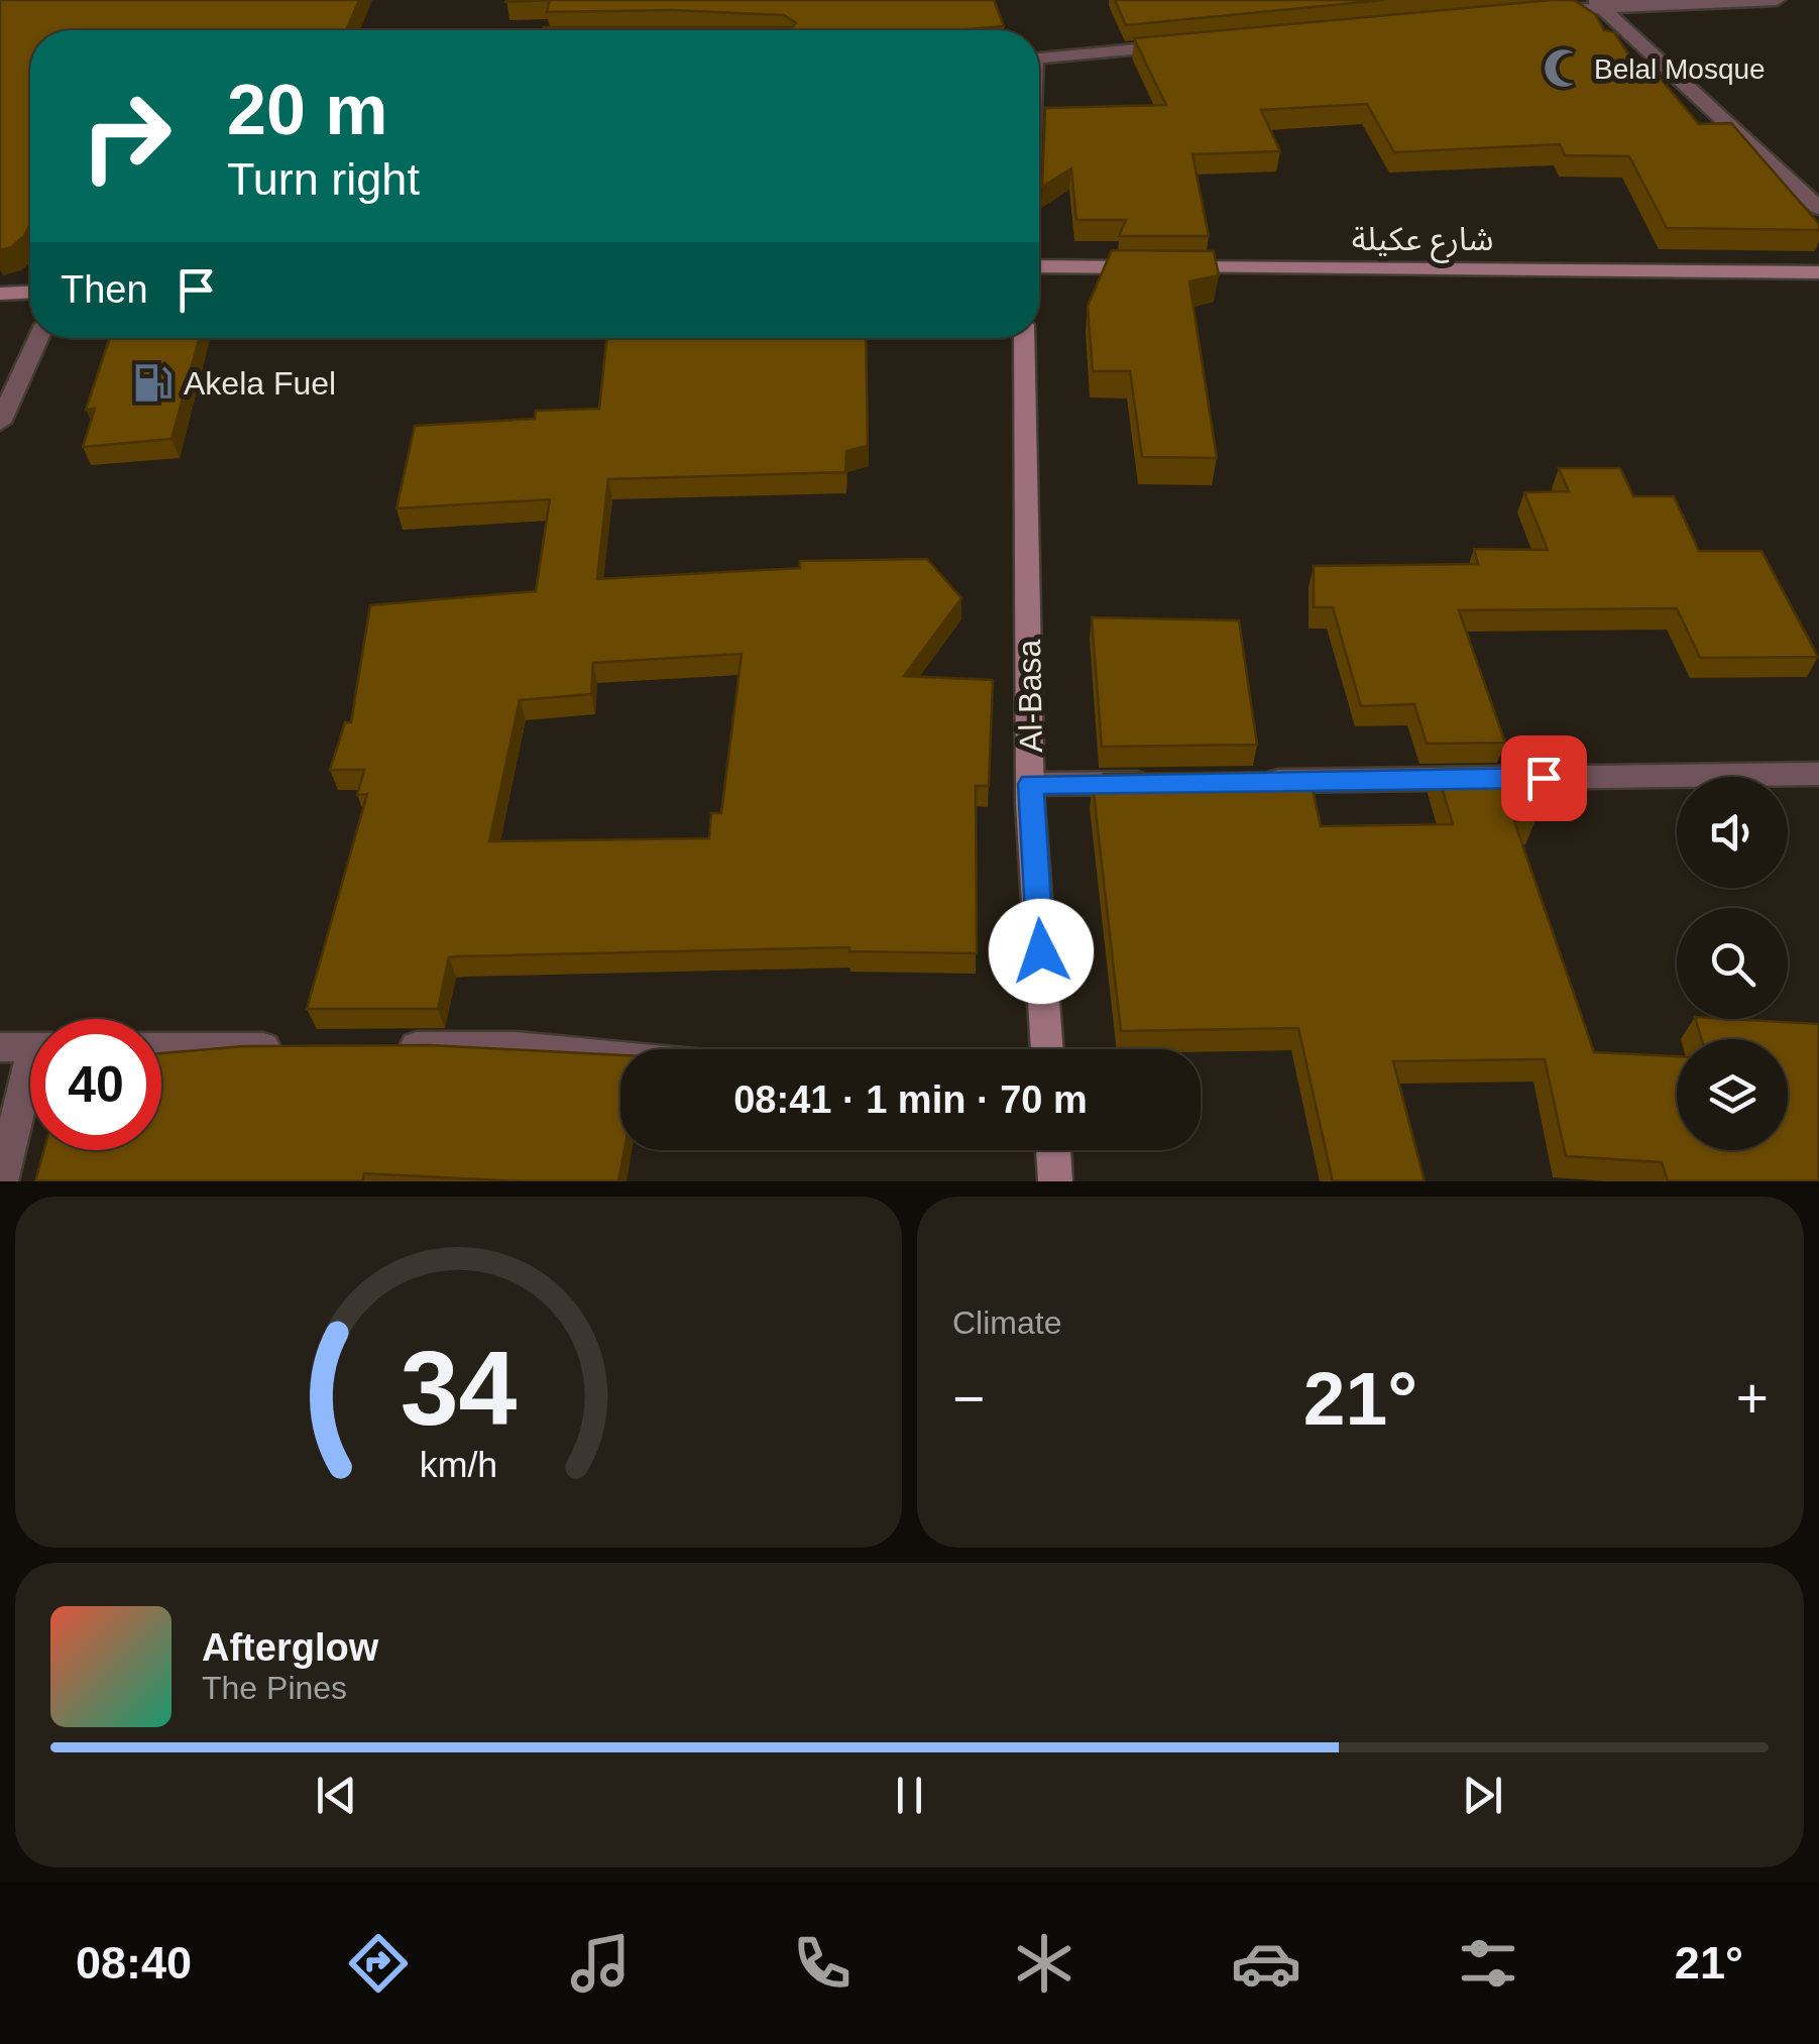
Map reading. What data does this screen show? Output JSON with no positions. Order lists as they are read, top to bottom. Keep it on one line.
{"streets":{"street":["شارع عكيلة","Al-Basa"]},"places":{"mosque":["Belal Mosque"],"fuel station":["Akela Fuel"]},"page":{"turn":["20 m","Turn right"],"then":"Then","limit":"40","trip":"08:41 · 1 min · 70 m","tile":"Climate","heat":["−","21°","+"],"song":["Afterglow","The Pines"],"tabs":["08:40","21°"],"gauge":["34","km/h"]}}
